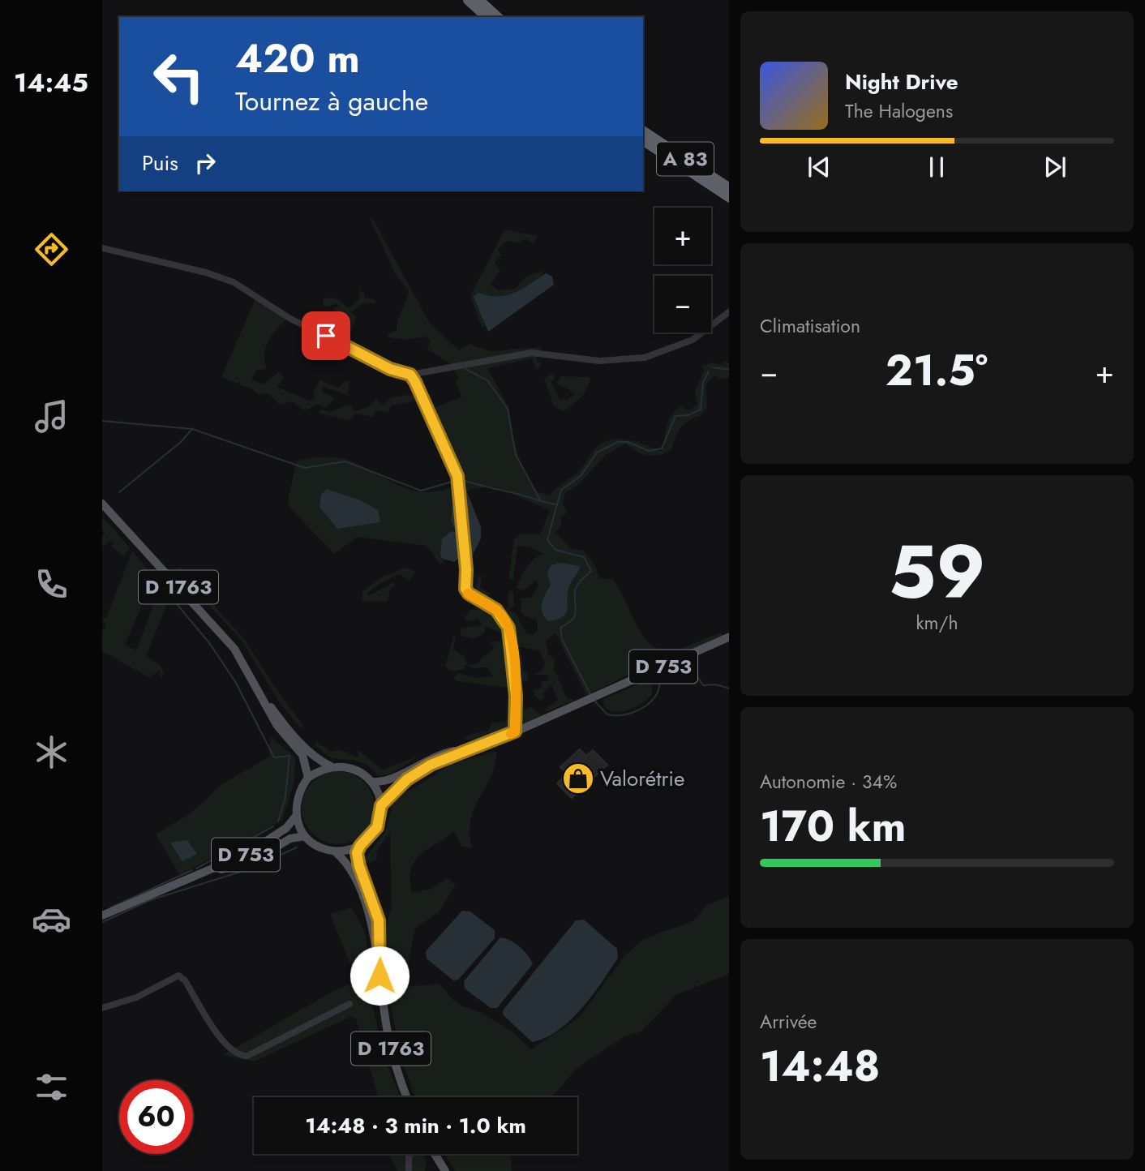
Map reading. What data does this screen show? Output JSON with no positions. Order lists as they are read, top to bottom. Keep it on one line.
{"streets":{"highway":["A 83"],"main road":["D 1763","D 753"]},"crossings":[["D 1763","D 753"]],"places":{"shop":["Valorétrie"]},"page":{"tabs":"14:45","turn":["420 m","Tournez à gauche"],"song":["Night Drive","The Halogens"],"then":"Puis","map_buttons":["+","−"],"tile":["Climatisation",["59","km/h"],["Autonomie · 34%","170 km"],["Arrivée","14:48"]],"heat":["−","21.5°","+"],"limit":"60","trip":"14:48 · 3 min · 1.0 km"}}
